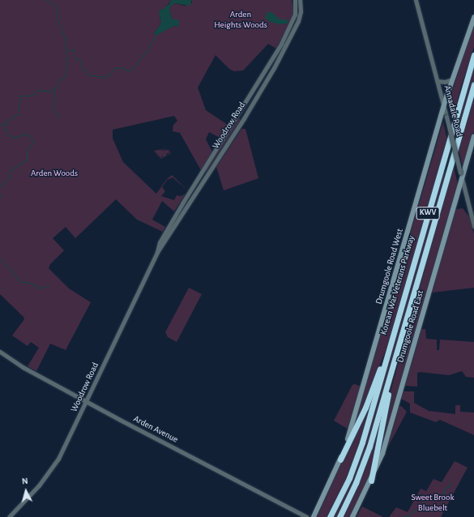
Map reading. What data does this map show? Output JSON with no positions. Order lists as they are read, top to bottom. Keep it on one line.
{"streets":{"highway":["KWV","Korean War Veterans Parkway"],"main road":["Drumgoole Road West","Drumgoole Road East"],"street":["Annadale Road","Woodrow Road","Arden Avenue"]},"crossings":[["Annadale Road","Drumgoole Road West"],["Annadale Road","Drumgoole Road East"],["Woodrow Road","Arden Avenue"]],"parks":["Arden Heights Woods","Arden Woods","Sweet Brook Bluebelt"],"north":"top"}
